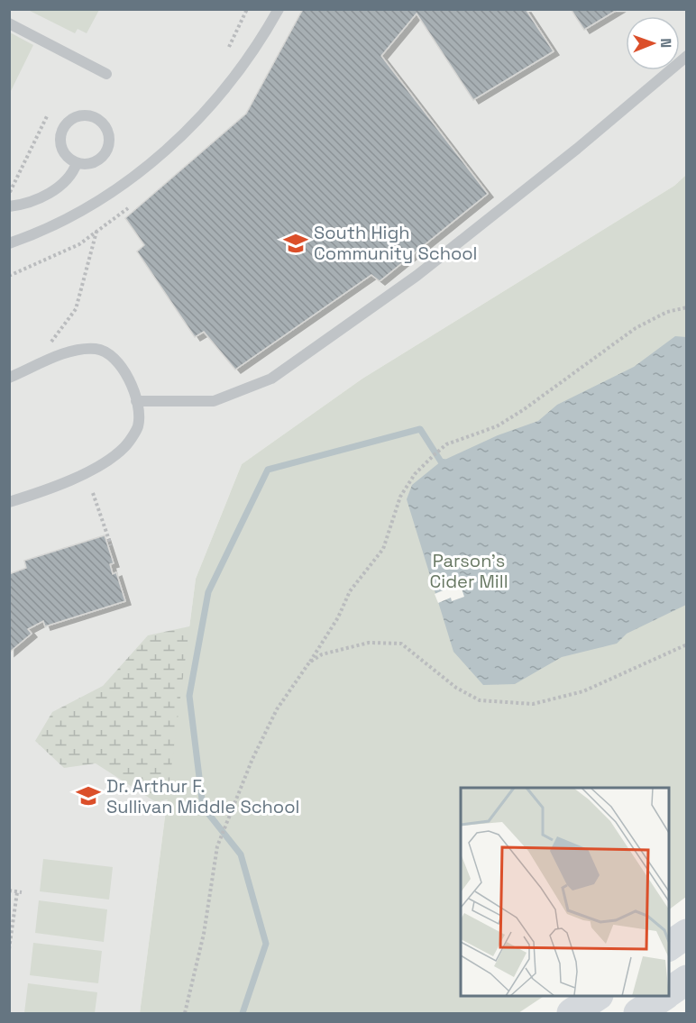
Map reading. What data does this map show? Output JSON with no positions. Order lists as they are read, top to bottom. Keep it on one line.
{"parks":["Parson's Cider Mill"],"places":{"school or university":["South High Community School","Dr. Arthur F. Sullivan Middle School"]},"north":"right"}
